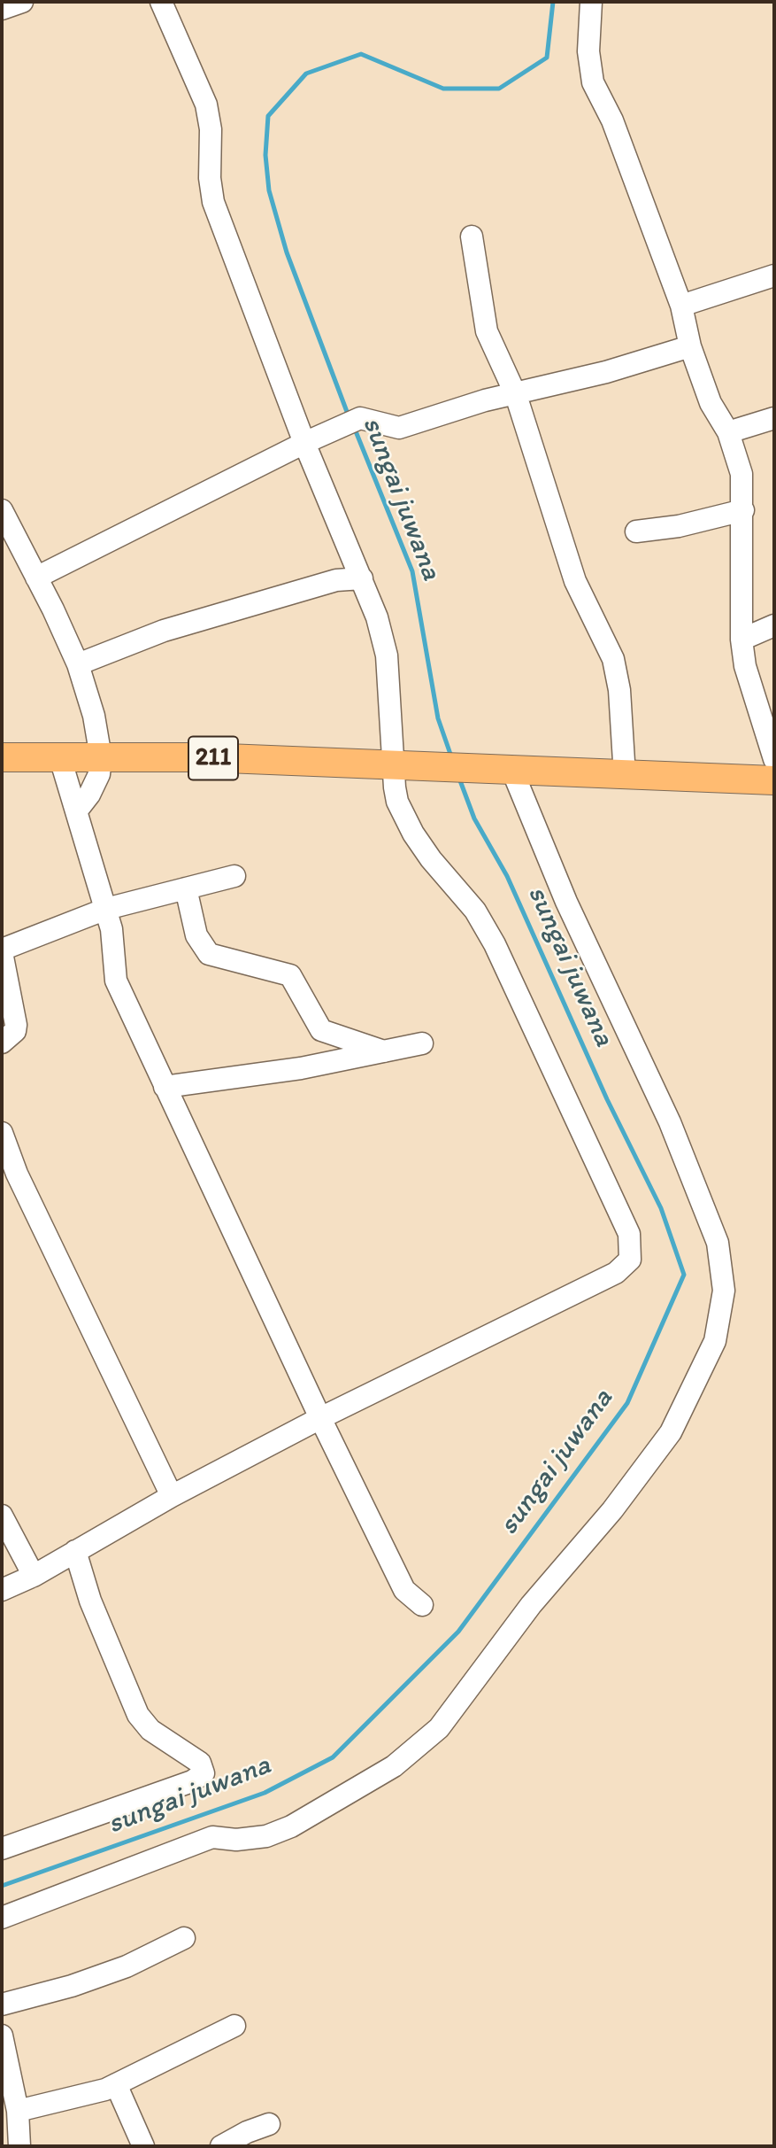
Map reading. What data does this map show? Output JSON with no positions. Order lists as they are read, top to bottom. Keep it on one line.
{"streets":{"main road":["211"]},"water":["sungai juwana"]}
